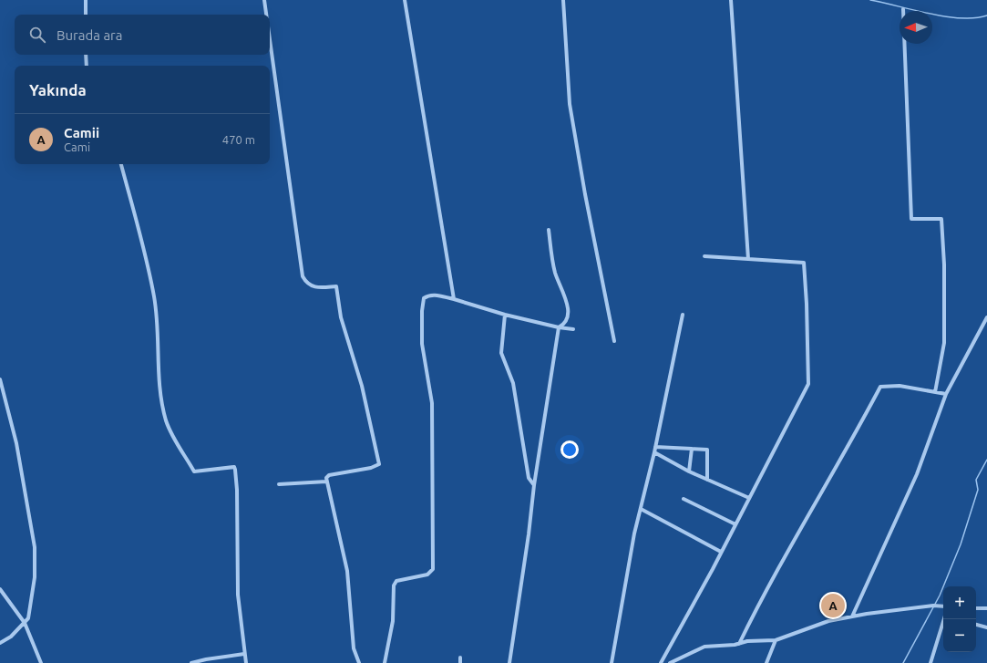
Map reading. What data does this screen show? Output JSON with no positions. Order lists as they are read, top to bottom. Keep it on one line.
{"north":"left","page":{"search":"Burada ara","heading":"Yakında","list":[{"mark":"A","name":"Camii","note":"Cami","value":"470 m"}],"map_buttons":["+","−"],"pins":"A"}}
